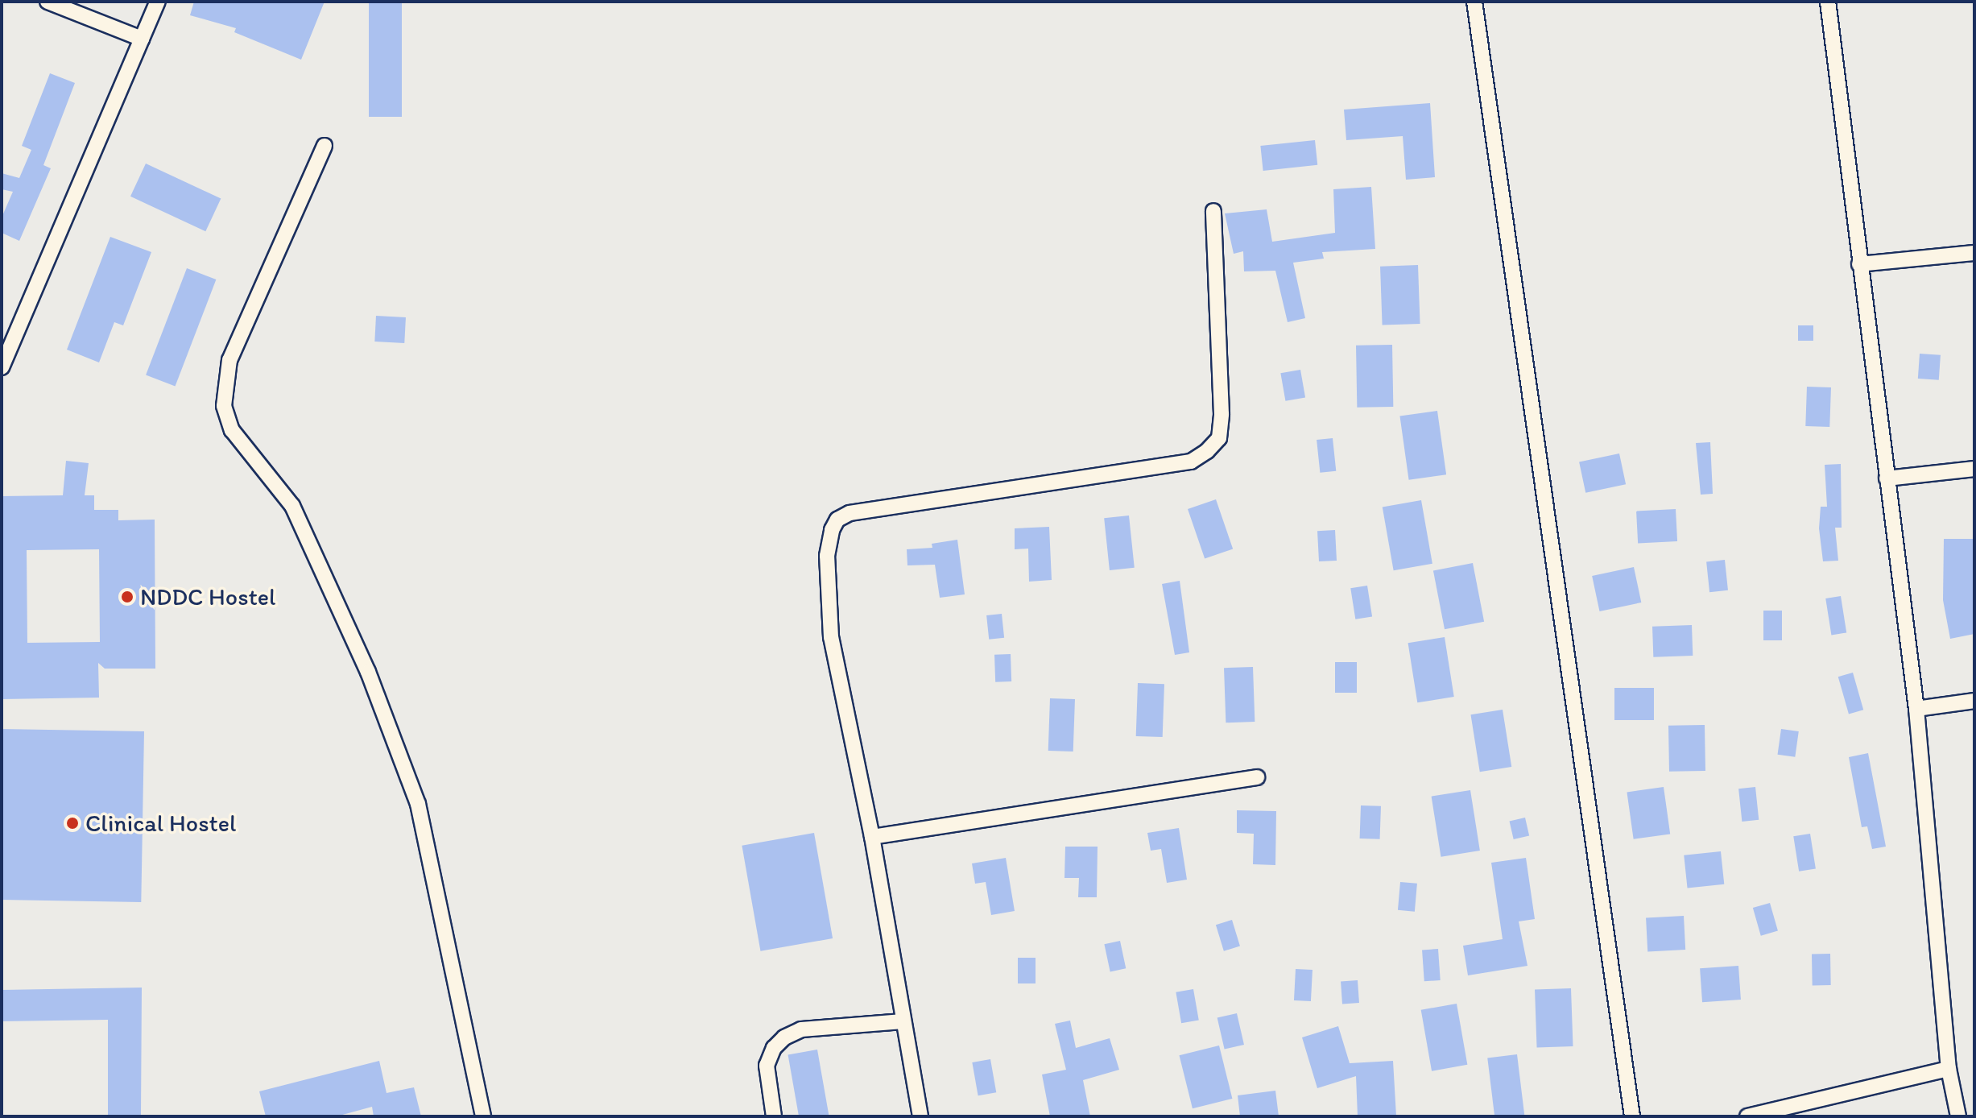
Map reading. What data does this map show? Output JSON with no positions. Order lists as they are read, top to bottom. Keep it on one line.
{"places":["NDDC Hostel","Clinical Hostel"]}
